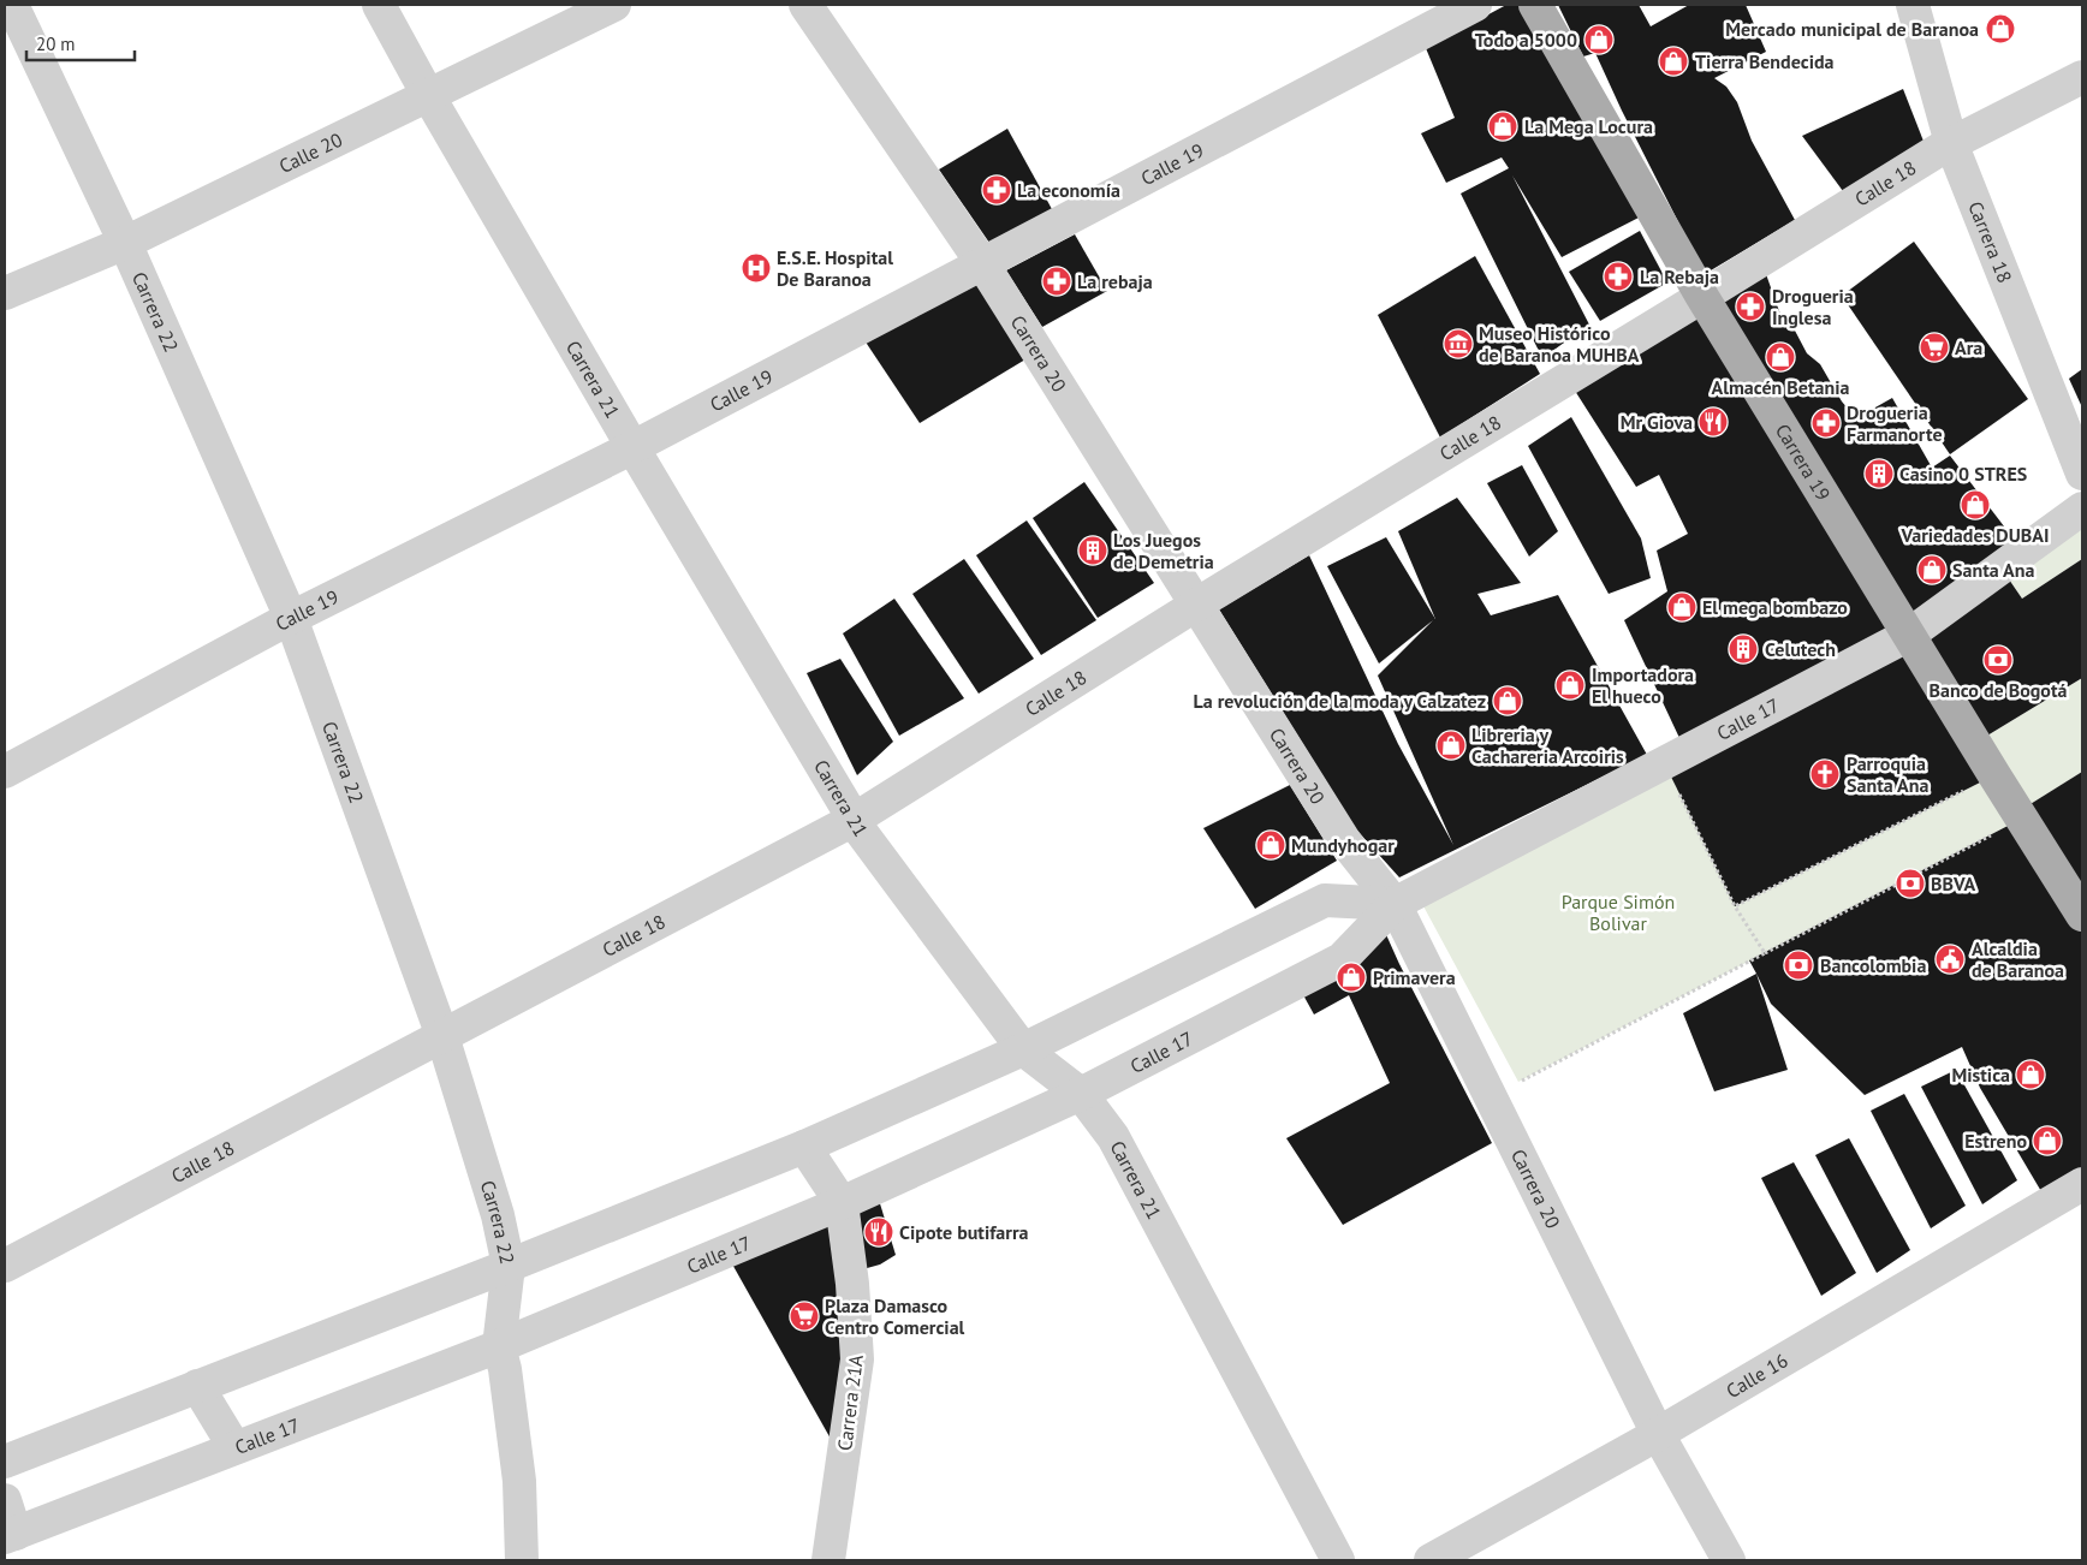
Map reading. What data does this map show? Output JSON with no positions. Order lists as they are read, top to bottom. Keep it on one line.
{"streets":{"main road":["Carrera 19"],"street":["Calle 20","Calle 19","Calle 18","Carrera 18","Carrera 22","Carrera 20","Carrera 21","Calle 17","Calle 16","Carrera 21A"]},"crossings":[["Calle 20","Carrera 22"],["Calle 20","Carrera 21"],["Calle 19","Carrera 22"],["Calle 19","Carrera 20"],["Calle 19","Carrera 21"],["Calle 18","Carrera 18"],["Calle 18","Carrera 22"],["Calle 18","Carrera 20"],["Calle 18","Carrera 21"],["Calle 18","Carrera 19"],["Carrera 22","Calle 17"],["Carrera 20","Calle 17"],["Carrera 20","Calle 16"],["Carrera 21","Calle 17"],["Carrera 19","Calle 17"],["Calle 17","Carrera 21A"]],"parks":["Parque Simón Bolivar"],"places":{"shop":["Mercado municipal de Baranoa","Todo a 5000","Tierra Bendecida","La Mega Locura","Almacén Betania","Variedades DUBAI","Santa Ana","El mega bombazo","Importadora El hueco","La revolución de la moda y Calzatez","Libreria y Cachareria Arcoiris","Mundyhogar","Primavera","Mistica","Estreno"],"pharmacy":["La economía","La Rebaja","La rebaja","Drogueria Inglesa","Drogueria Farmanorte"],"hospital":["E.S.E. Hospital De Baranoa"],"museum":["Museo Histórico de Baranoa MUHBA"],"supermarket":["Ara","Plaza Damasco Centro Comercial"],"restaurant":["Mr Giova","Cipote butifarra"],"building":["Casino 0 STRES","Los Juegos de Demetria","Celutech"],"bank":["Banco de Bogotá","BBVA","Bancolombia"],"church":["Parroquia Santa Ana"],"public building":["Alcaldia de Baranoa"]},"scale_bar":"20 m"}
